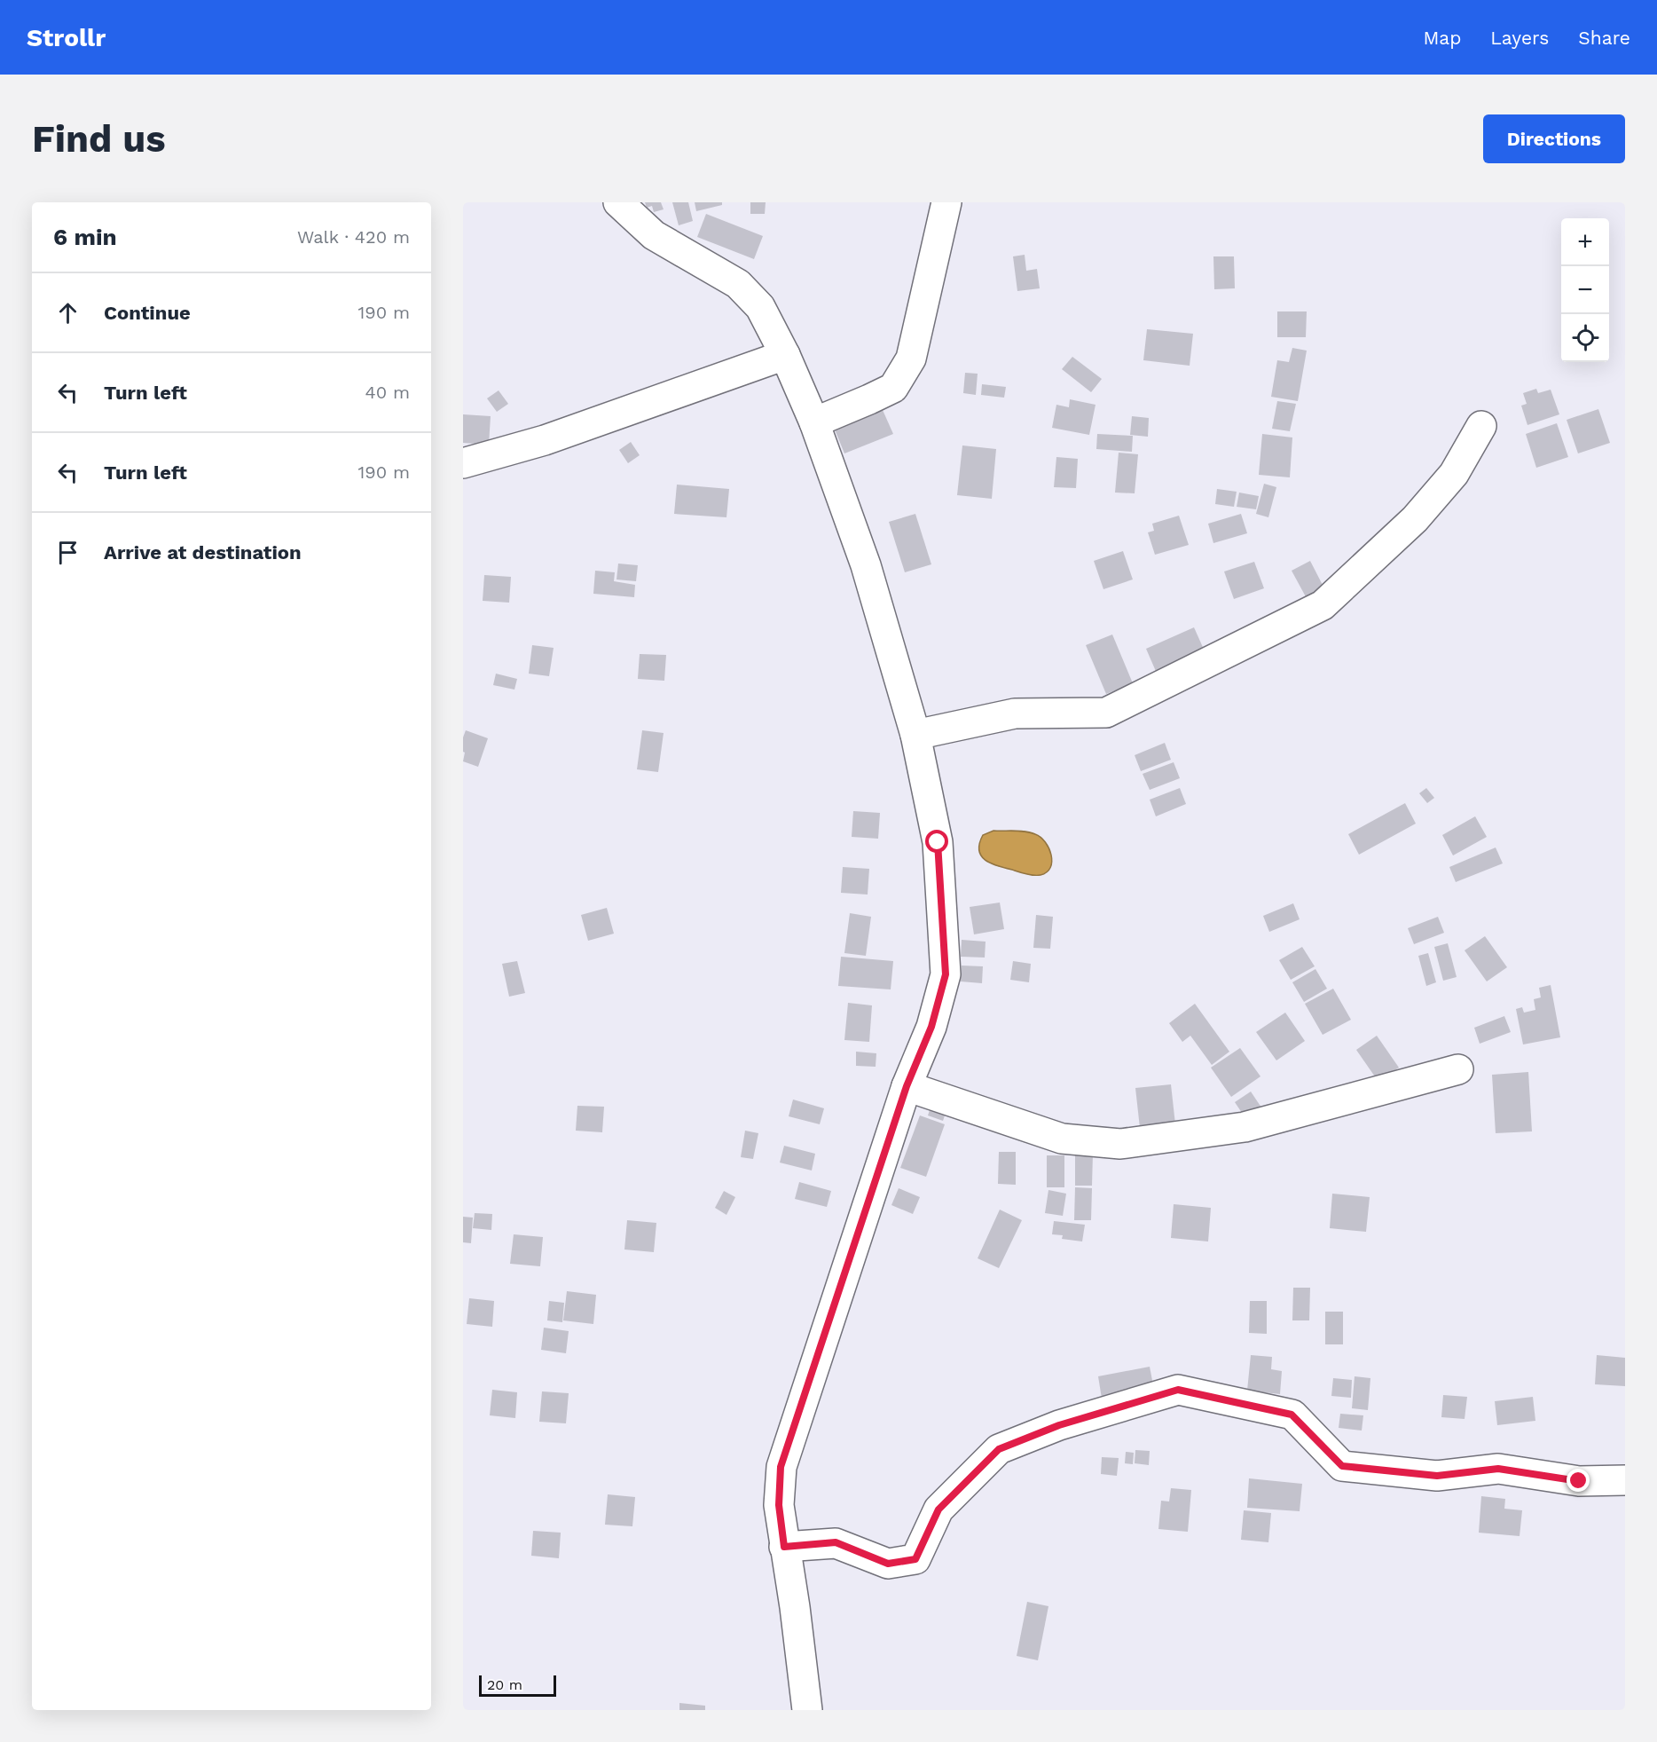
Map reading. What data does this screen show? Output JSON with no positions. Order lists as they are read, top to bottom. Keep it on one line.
{"scale_bar":"20 m","page":{"header":"Strollr","nav":["Map","Layers","Share"],"buttons":"Directions","title":"Find us","heading":["6 min","Walk · 420 m"],"map_buttons":["+","−"],"list":[["Continue","190 m"],["Turn left","40 m"],["Turn left","190 m"],"Arrive at destination"],"scale":"20 m"}}
